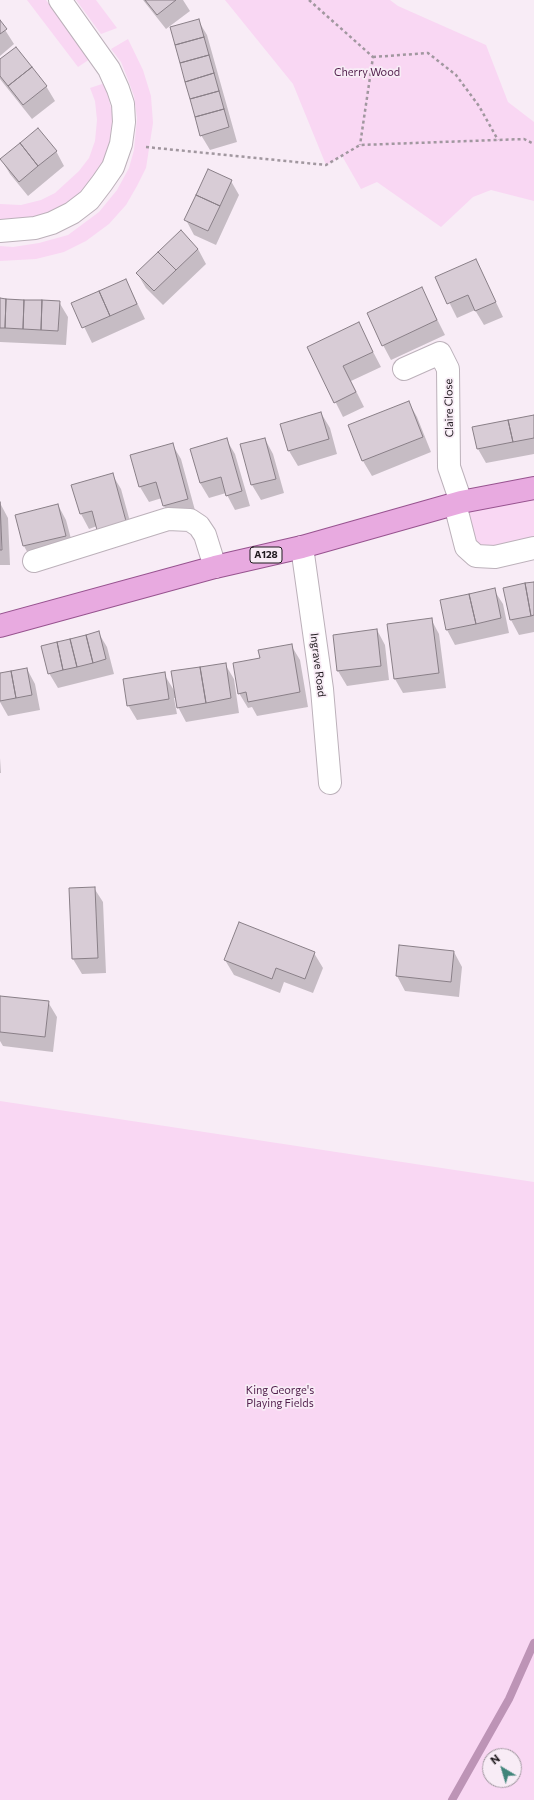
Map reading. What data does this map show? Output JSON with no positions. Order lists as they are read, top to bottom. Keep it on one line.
{"streets":{"main road":["A128"],"street":["Claire Close","Ingrave Road"]},"crossings":[["Claire Close","A128"],["A128","Ingrave Road"]],"parks":["Cherry Wood","King George's Playing Fields"],"north":"top left"}
